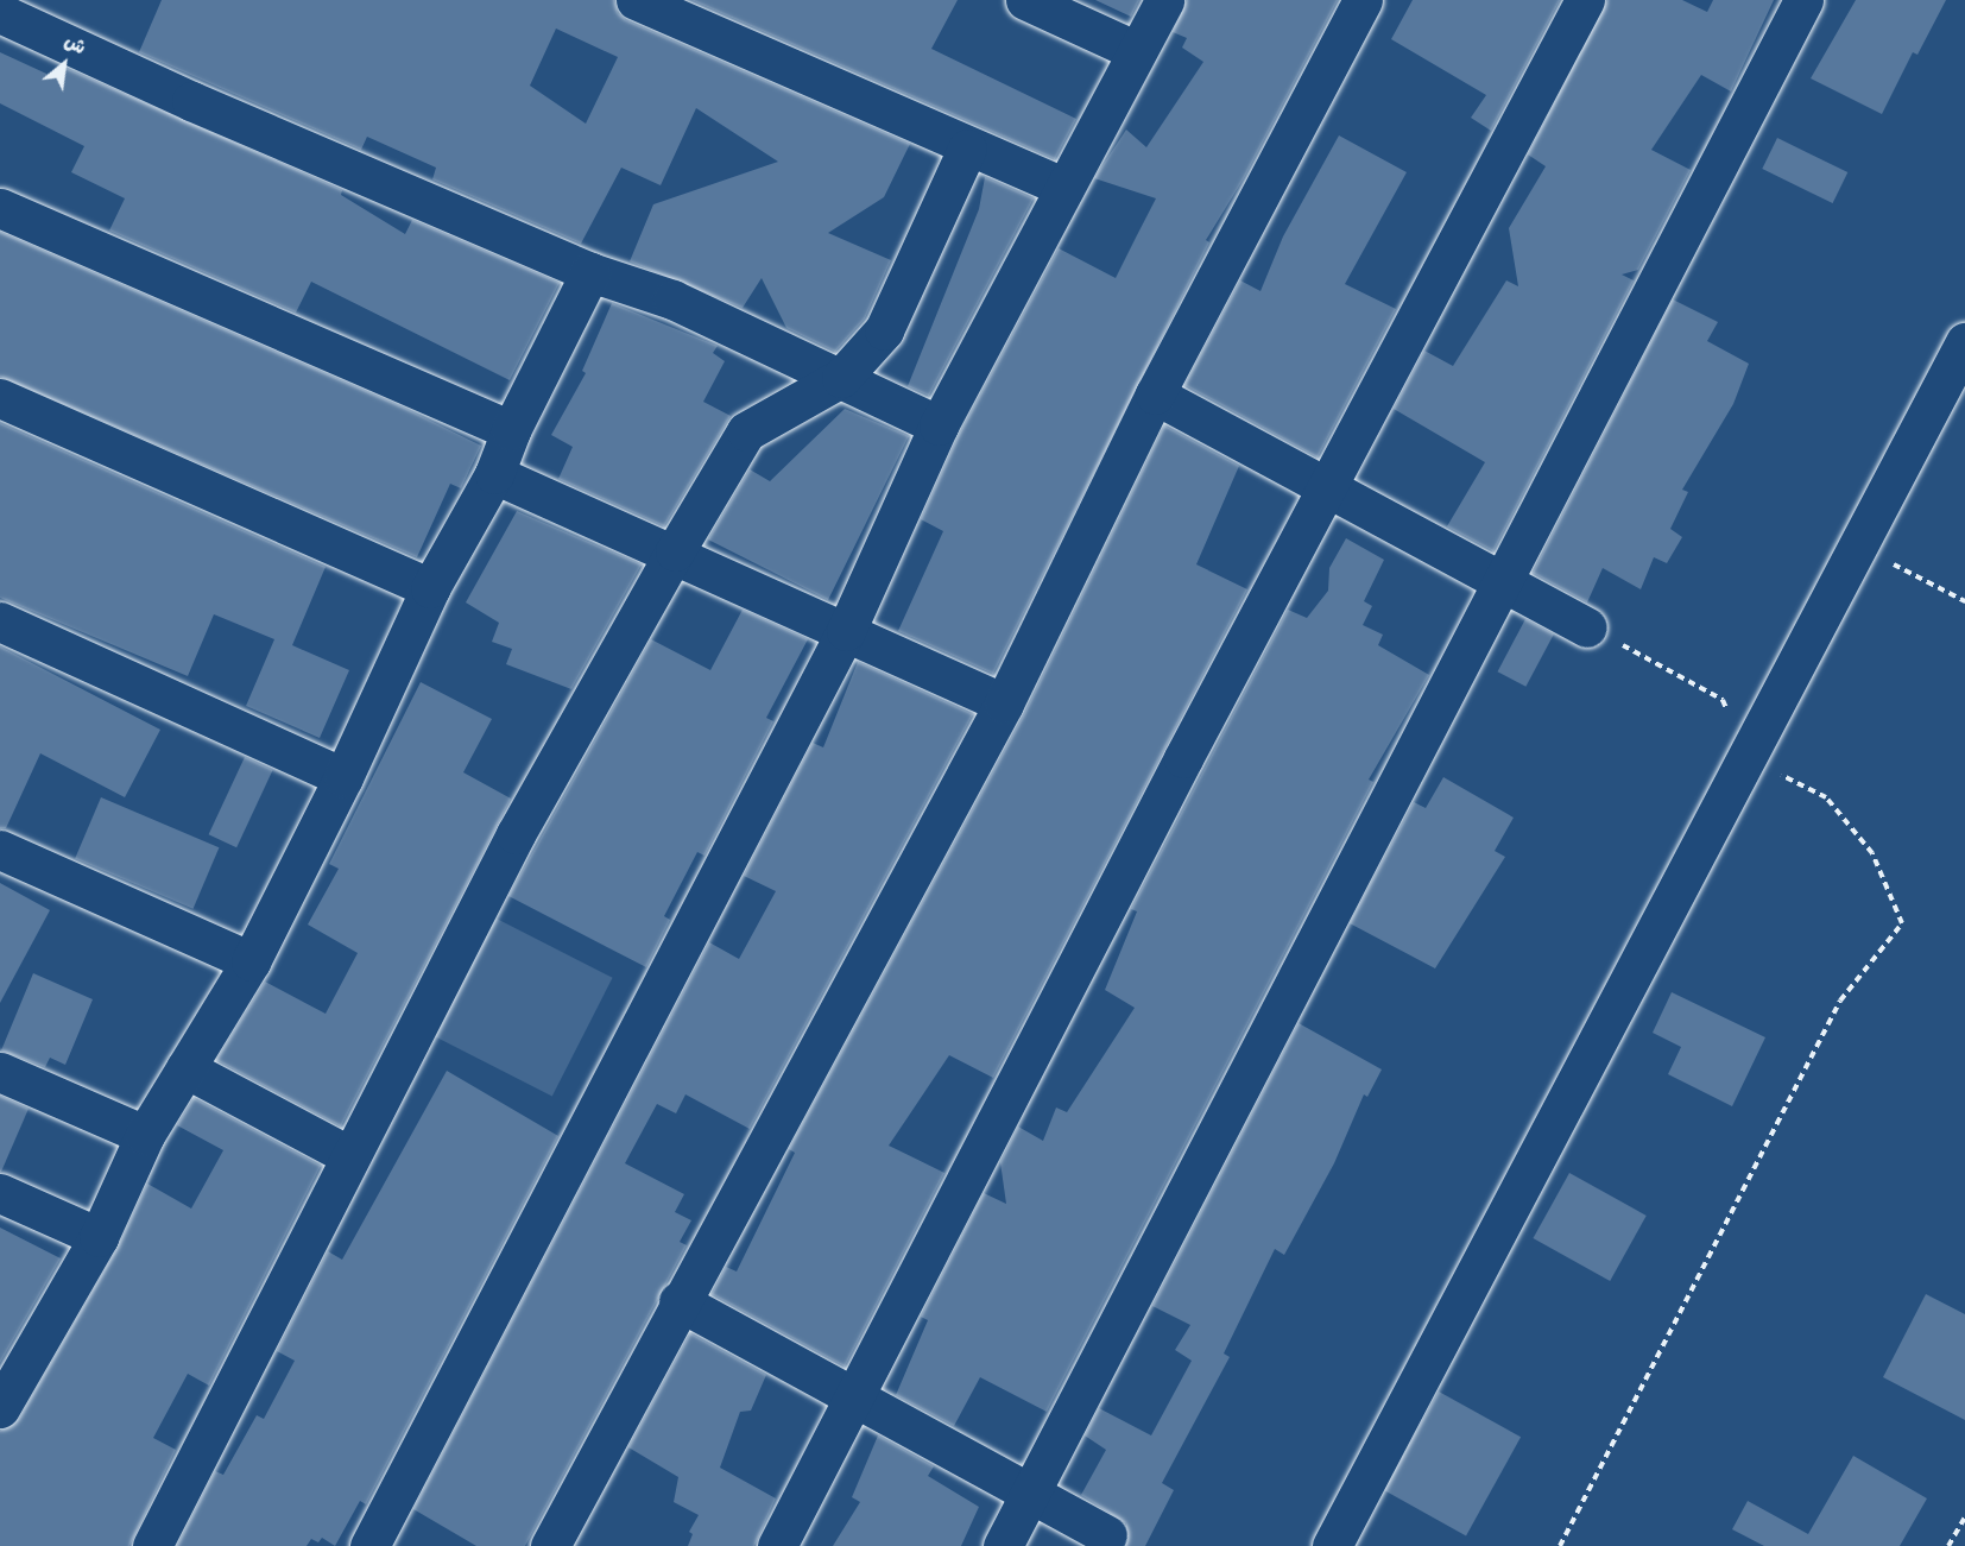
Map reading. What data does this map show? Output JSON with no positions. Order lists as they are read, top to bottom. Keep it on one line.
{"north":"top right"}
